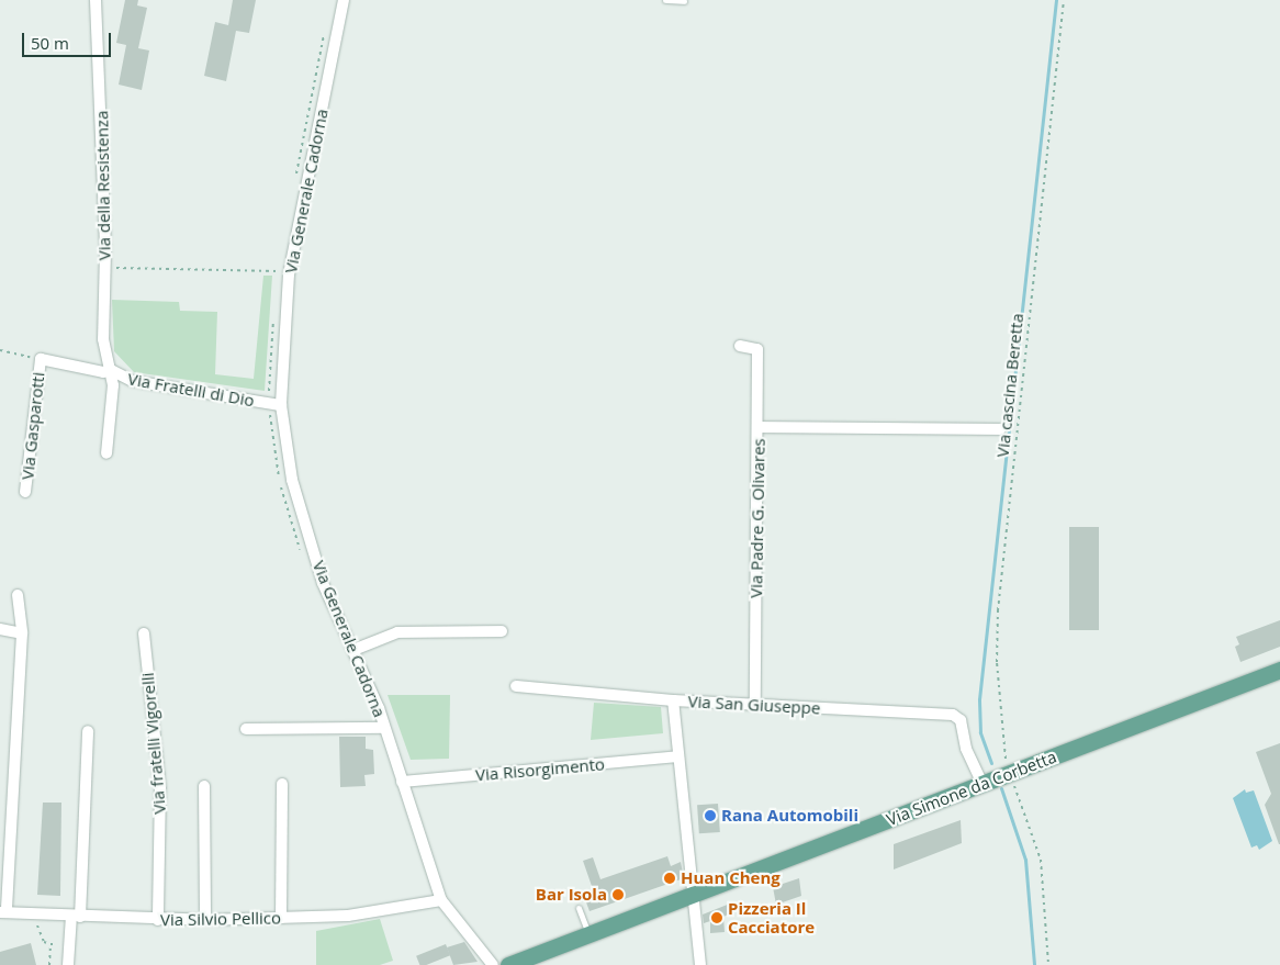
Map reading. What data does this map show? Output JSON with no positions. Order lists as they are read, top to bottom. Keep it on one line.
{"streets":{"main road":["Via Simone da Corbetta"],"street":["Via della Resistenza","Via Generale Cadorna","Via Fratelli di Dio","Via Gasparotti","Via Padre G. Olivares","Via San Giuseppe","Via fratelli Vigorelli","Via Risorgimento","Via Silvio Pellico"],"path":["Via cascina Beretta"]},"crossings":[["Via della Resistenza","Via Fratelli di Dio"],["Via Generale Cadorna","Via Fratelli di Dio"],["Via Generale Cadorna","Via Risorgimento"],["Via Generale Cadorna","Via Silvio Pellico"],["Via cascina Beretta","Via Simone da Corbetta"],["Via Fratelli di Dio","Via Gasparotti"],["Via Padre G. Olivares","Via San Giuseppe"],["Via San Giuseppe","Via Risorgimento"],["Via San Giuseppe","Via Simone da Corbetta"],["Via fratelli Vigorelli","Via Silvio Pellico"]],"places":["Rana Automobili","Huan Cheng","Bar Isola","Pizzeria Il Cacciatore"],"scale_bar":"50 m"}
